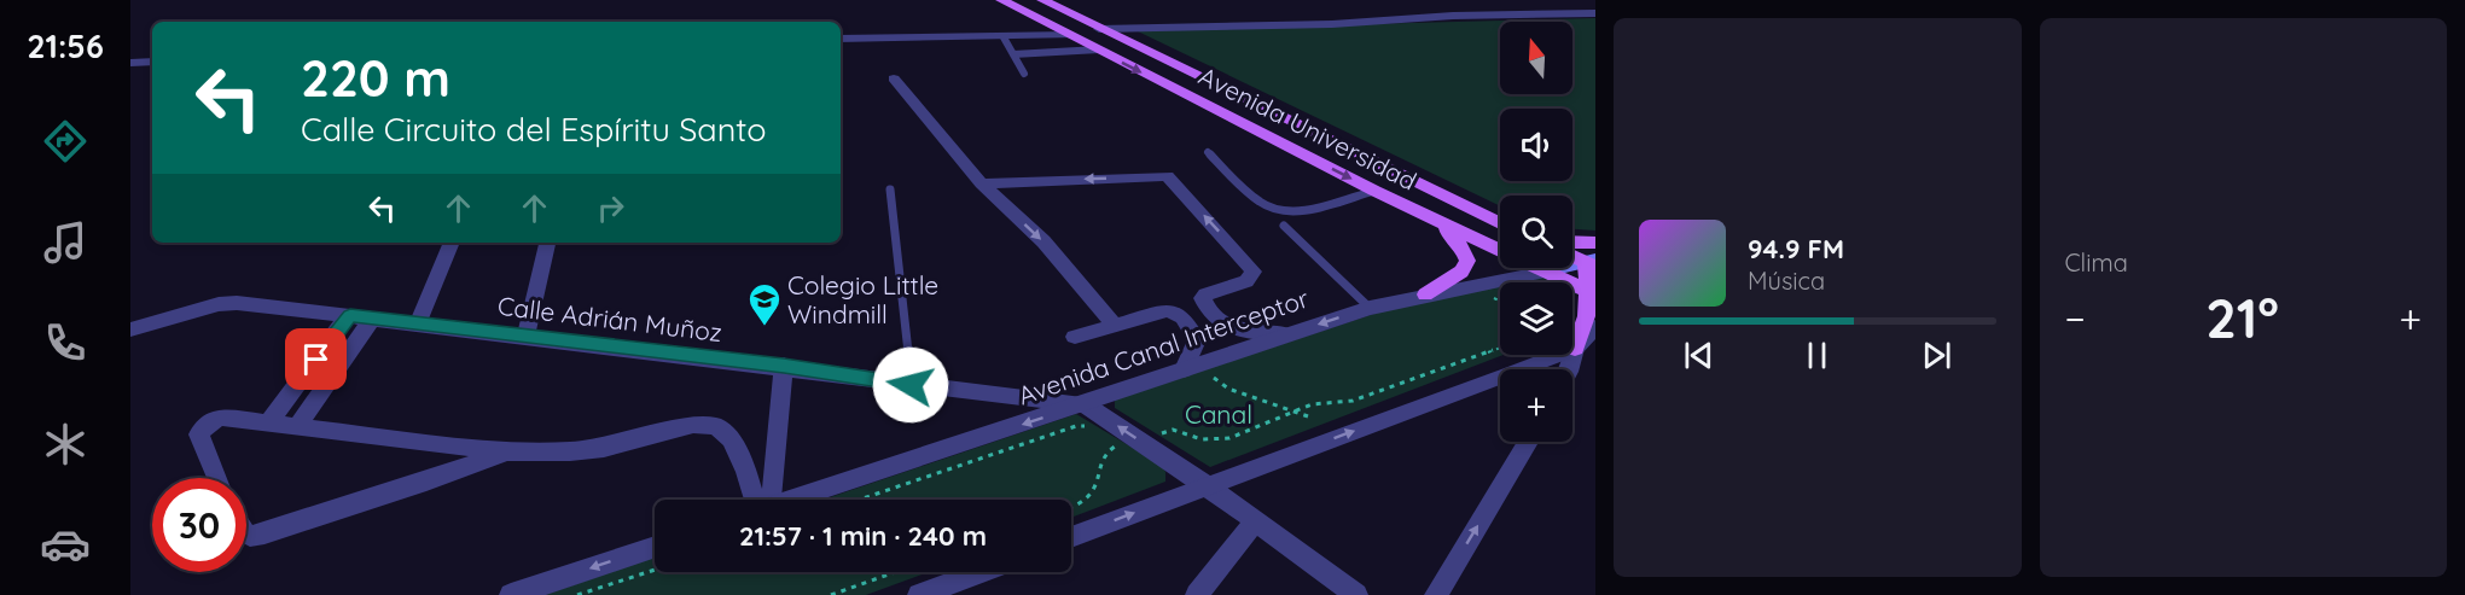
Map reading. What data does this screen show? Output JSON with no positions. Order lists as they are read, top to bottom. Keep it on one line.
{"streets":{"main road":["Avenida Universidad","Avenida Canal Interceptor"],"street":["Calle Adrián Muñoz"]},"crossings":[["Avenida Universidad","Avenida Canal Interceptor"],["Calle Adrián Muñoz","Avenida Canal Interceptor"]],"one_way":["Avenida Canal Interceptor"],"parks":["Canal"],"places":{"school or university":["Colegio Little Windmill"]},"north":"top","page":{"tabs":"21:56","tile":"Clima","map_buttons":"+","turn":["220 m","Calle Circuito del Espíritu Santo"],"song":["94.9 FM","Música"],"heat":["−","21°","+"],"limit":"30","trip":"21:57 · 1 min · 240 m"}}
